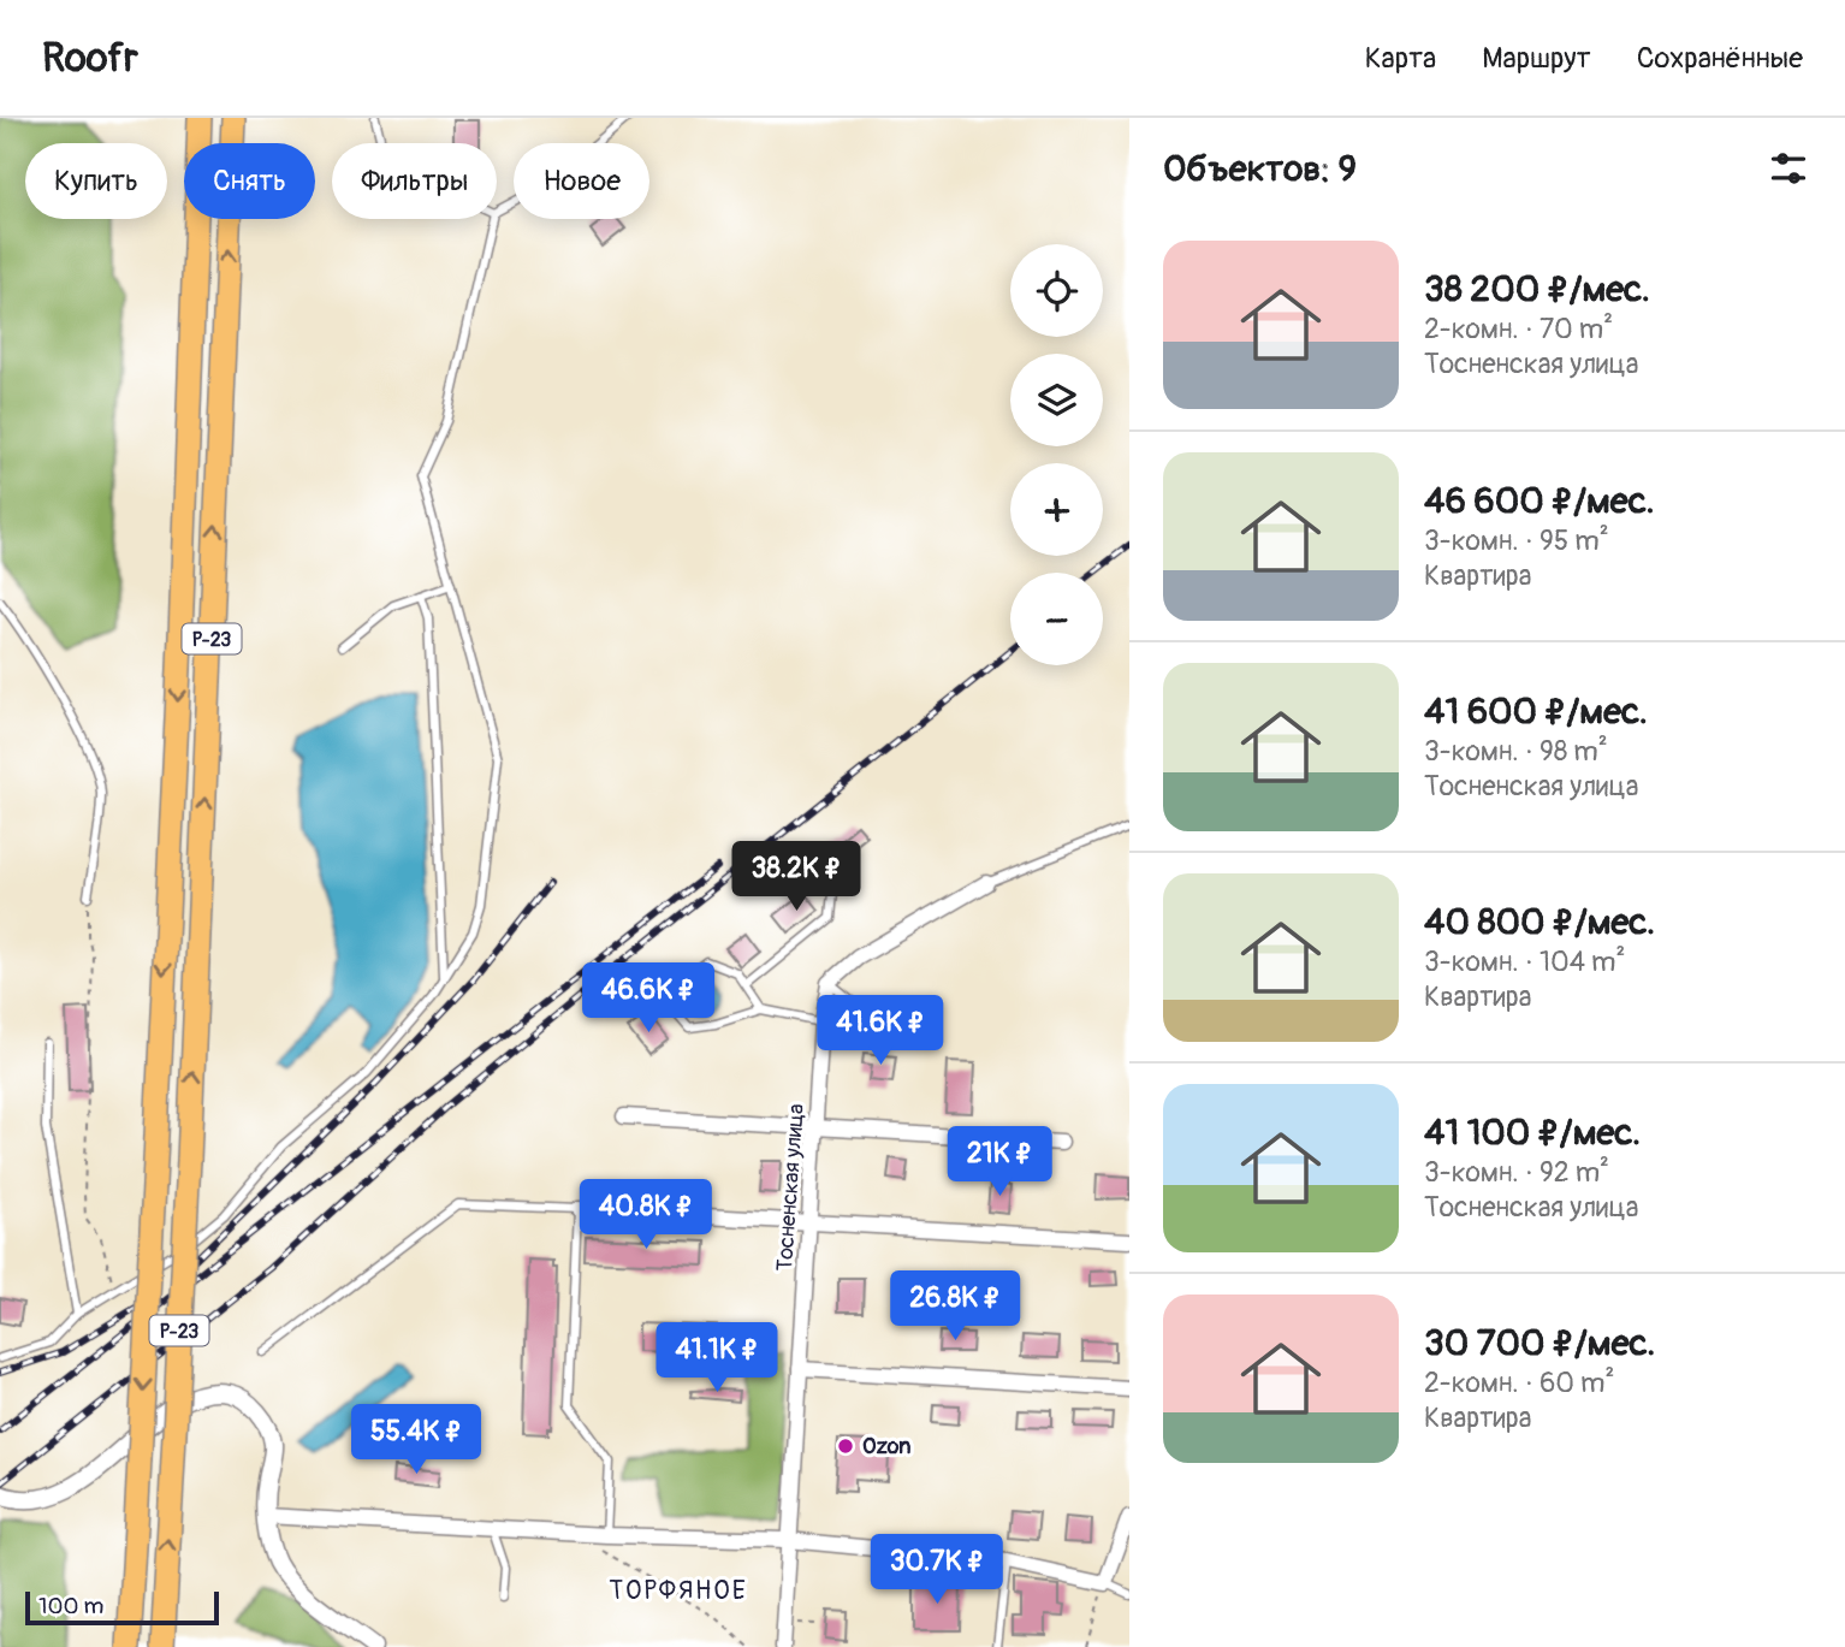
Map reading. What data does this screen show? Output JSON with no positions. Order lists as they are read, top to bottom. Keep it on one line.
{"streets":{"highway":["Р-23"],"street":["Тосненская улица"]},"districts":["ТОРФЯНОЕ"],"places":["Ozon"],"scale_bar":"100 m","page":{"header":"Roofr","nav":["Карта","Маршрут","Сохранённые"],"heading":"Объектов: 9","chip":["Купить","Снять","Фильтры","Новое"],"list":[{"name":"38 200 ₽/мес.","note":"2-комн. · 70 m² · Тосненская улица"},{"name":"46 600 ₽/мес.","note":"3-комн. · 95 m² · Квартира"},{"name":"41 600 ₽/мес.","note":"3-комн. · 98 m² · Тосненская улица"},{"name":"40 800 ₽/мес.","note":"3-комн. · 104 m² · Квартира"},{"name":"41 100 ₽/мес.","note":"3-комн. · 92 m² · Тосненская улица"},{"name":"30 700 ₽/мес.","note":"2-комн. · 60 m² · Квартира"}],"map_buttons":["+","−"],"price":["38.2K ₽","46.6K ₽","41.6K ₽","21K ₽","40.8K ₽","26.8K ₽","41.1K ₽","55.4K ₽","30.7K ₽"],"scale":"100 m"}}
